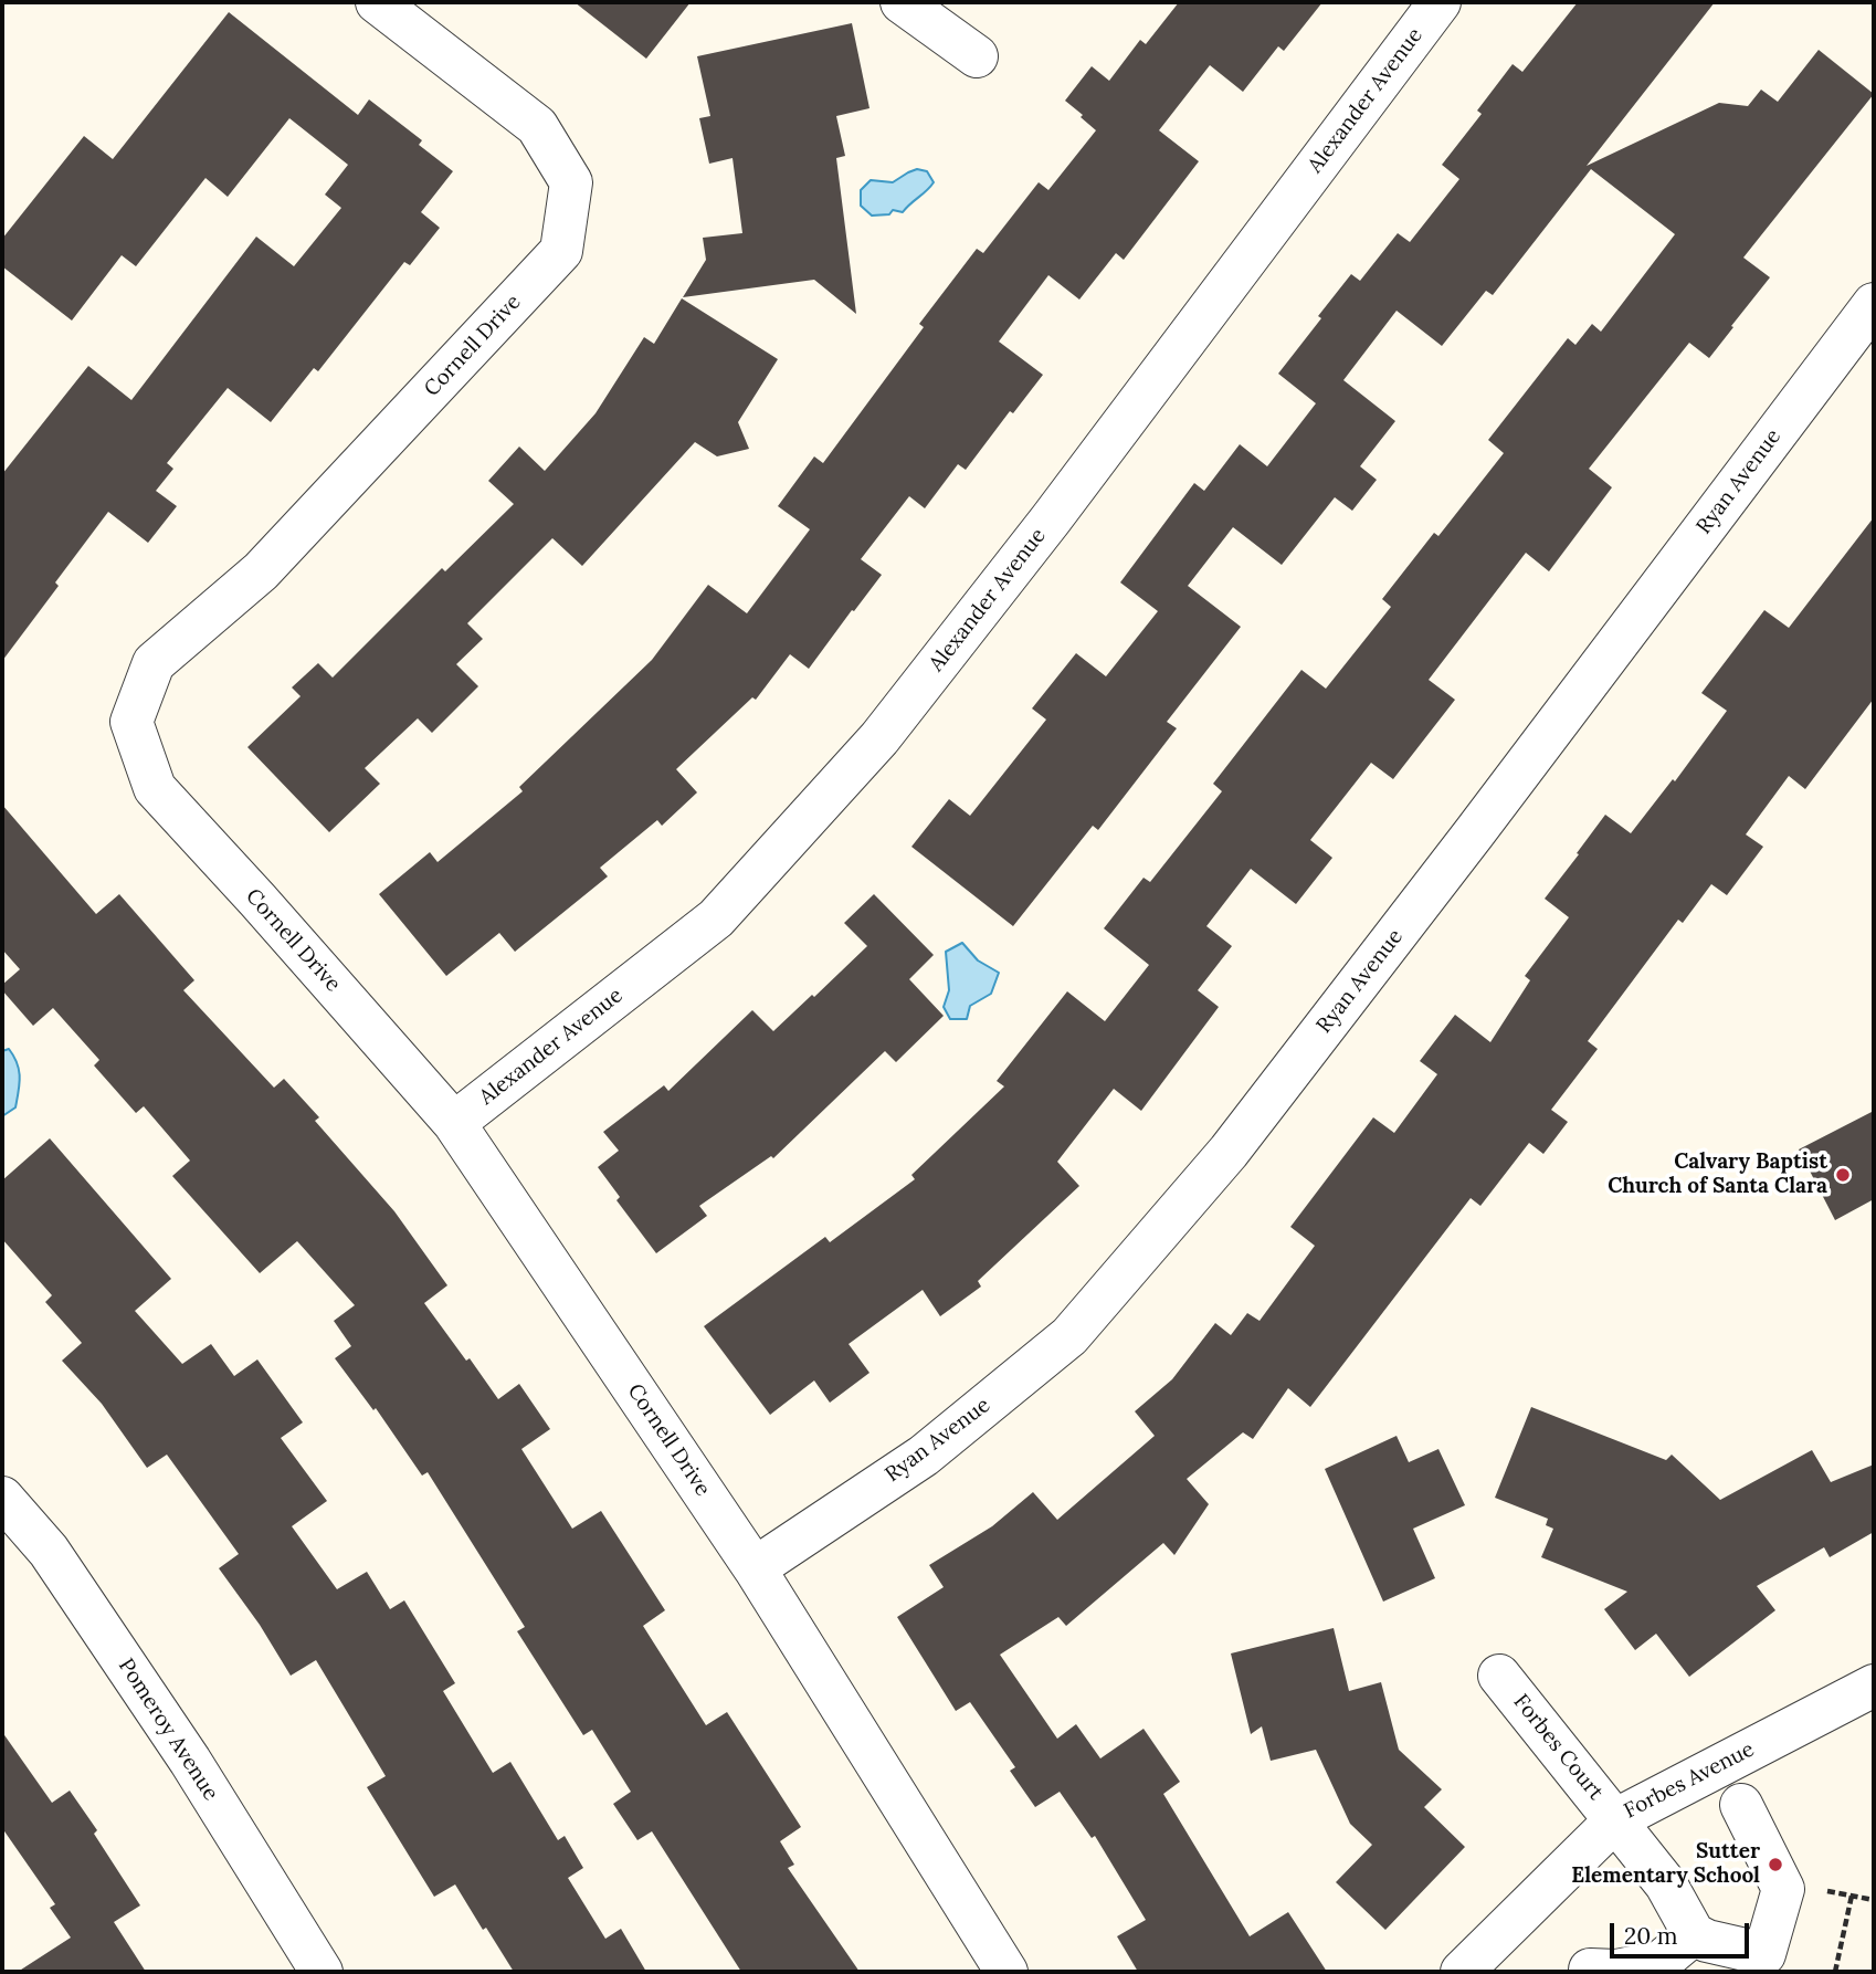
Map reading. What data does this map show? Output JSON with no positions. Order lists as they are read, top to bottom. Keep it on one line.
{"streets":{"street":["Alexander Avenue","Cornell Drive","Ryan Avenue","Pomeroy Avenue","Forbes Court","Forbes Avenue"]},"crossings":[["Alexander Avenue","Cornell Drive"],["Cornell Drive","Ryan Avenue"],["Forbes Court","Forbes Avenue"]],"places":["Calvary Baptist Church of Santa Clara","Sutter Elementary School"],"scale_bar":"20 m"}
